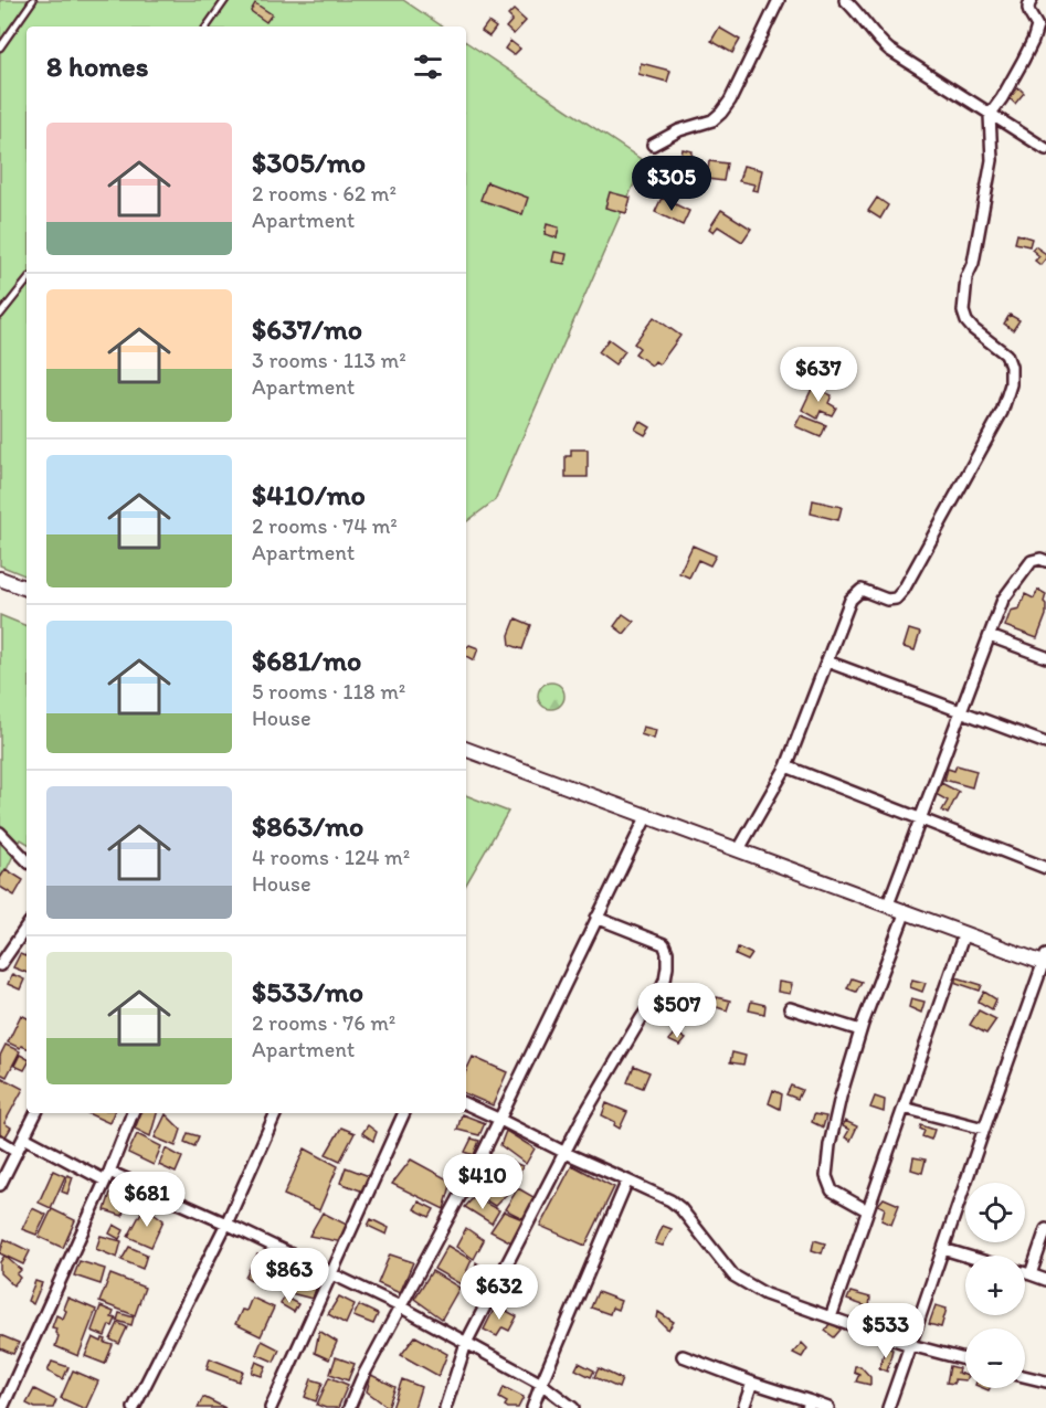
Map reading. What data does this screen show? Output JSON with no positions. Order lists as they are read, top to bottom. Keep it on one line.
{"page":{"heading":"8 homes","list":[{"name":"$305/mo","note":"2 rooms · 62 m² · Apartment"},{"name":"$637/mo","note":"3 rooms · 113 m² · Apartment"},{"name":"$410/mo","note":"2 rooms · 74 m² · Apartment"},{"name":"$681/mo","note":"5 rooms · 118 m² · House"},{"name":"$863/mo","note":"4 rooms · 124 m² · House"},{"name":"$533/mo","note":"2 rooms · 76 m² · Apartment"}],"price":["$305","$637","$507","$410","$681","$863","$632","$533"],"map_buttons":["+","−"]}}
